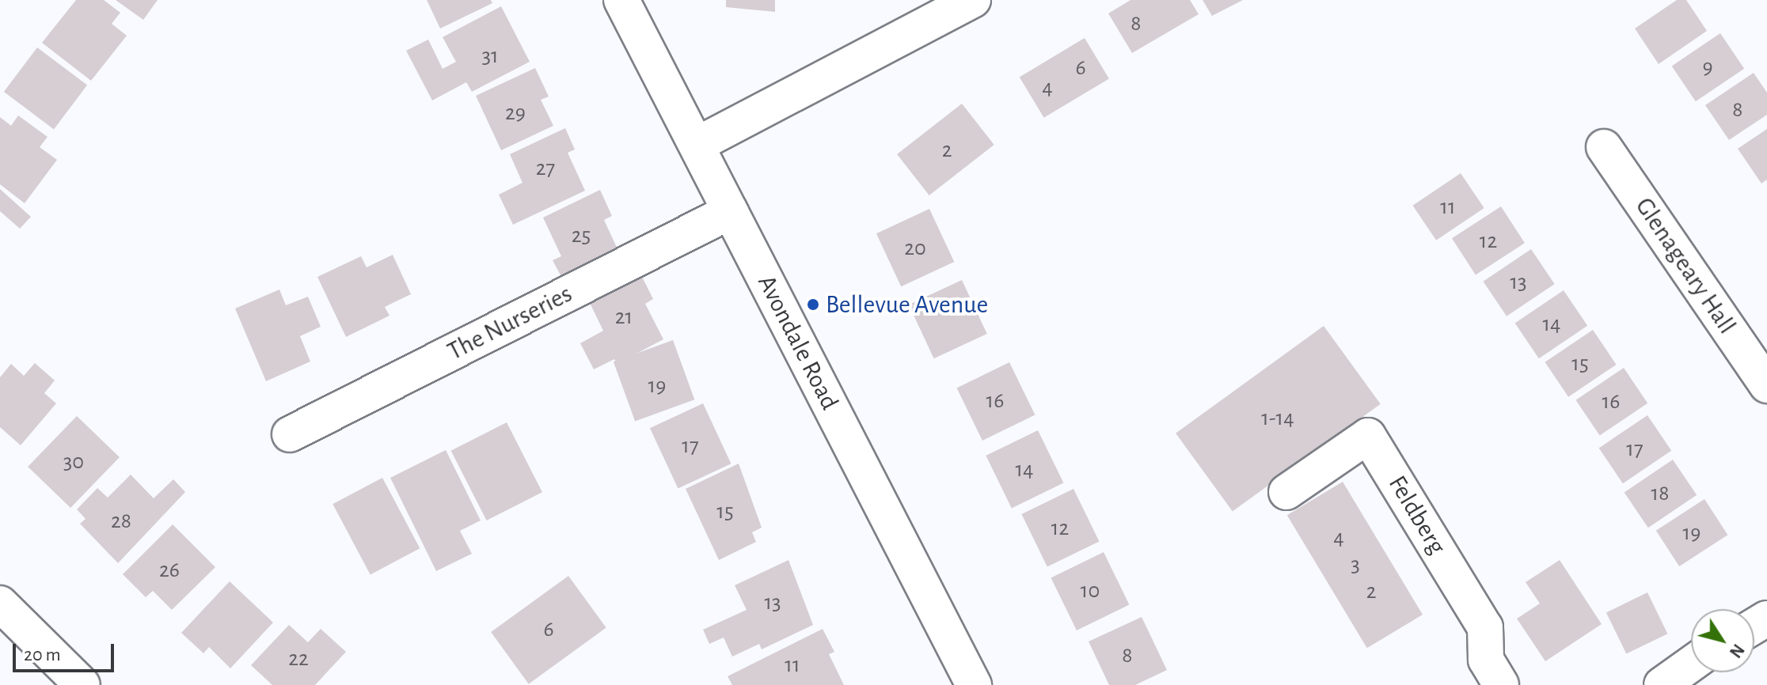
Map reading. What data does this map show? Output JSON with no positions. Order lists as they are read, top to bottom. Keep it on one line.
{"streets":{"street":["Glenageary Hall","The Nurseries","Avondale Road","Feldberg"]},"crossings":[["The Nurseries","Avondale Road"]],"places":["Bellevue Avenue"],"house_numbers":["8","31","9","6","4","8","29","2","27","11","25","12","20","13","21","14","15","19","16","16","1-14","17","17","30","14","18","15","28","12","19","4","3","26","10","2","13","6","8","22","11"],"scale_bar":"20 m","north":"bottom right"}
